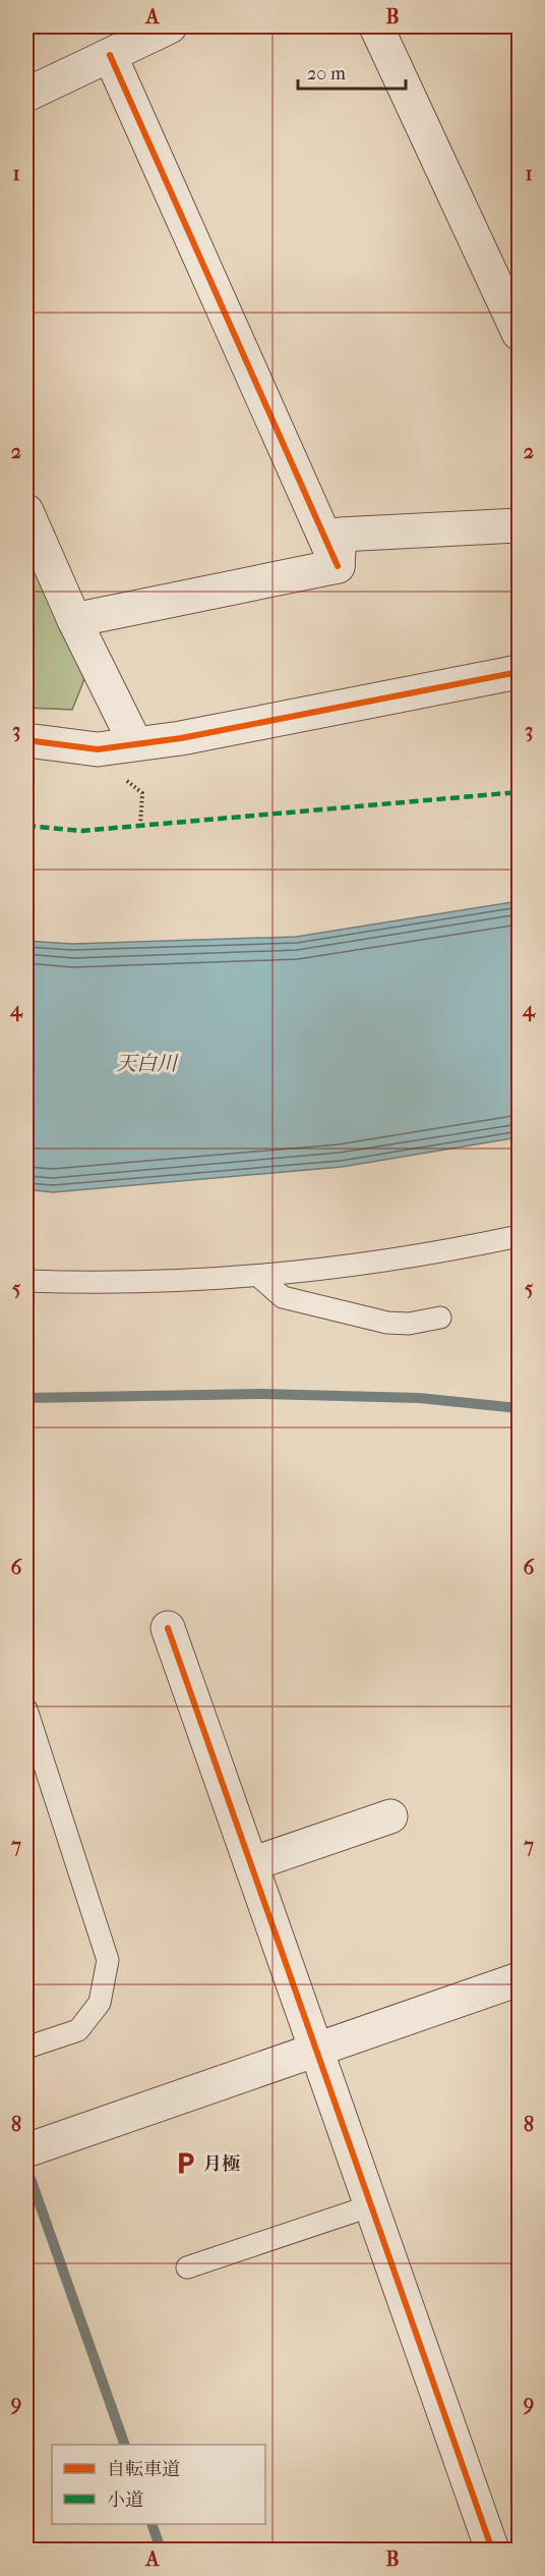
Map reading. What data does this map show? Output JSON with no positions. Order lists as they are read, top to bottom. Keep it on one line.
{"water":["天白川"],"places":{"parking":["月極"]},"legend":["自転車道","小道"],"scale_bar":"20 m","grid":{"columns":["A","B"],"rows":["1","2","3","4","5","6","7","8","9"]}}
